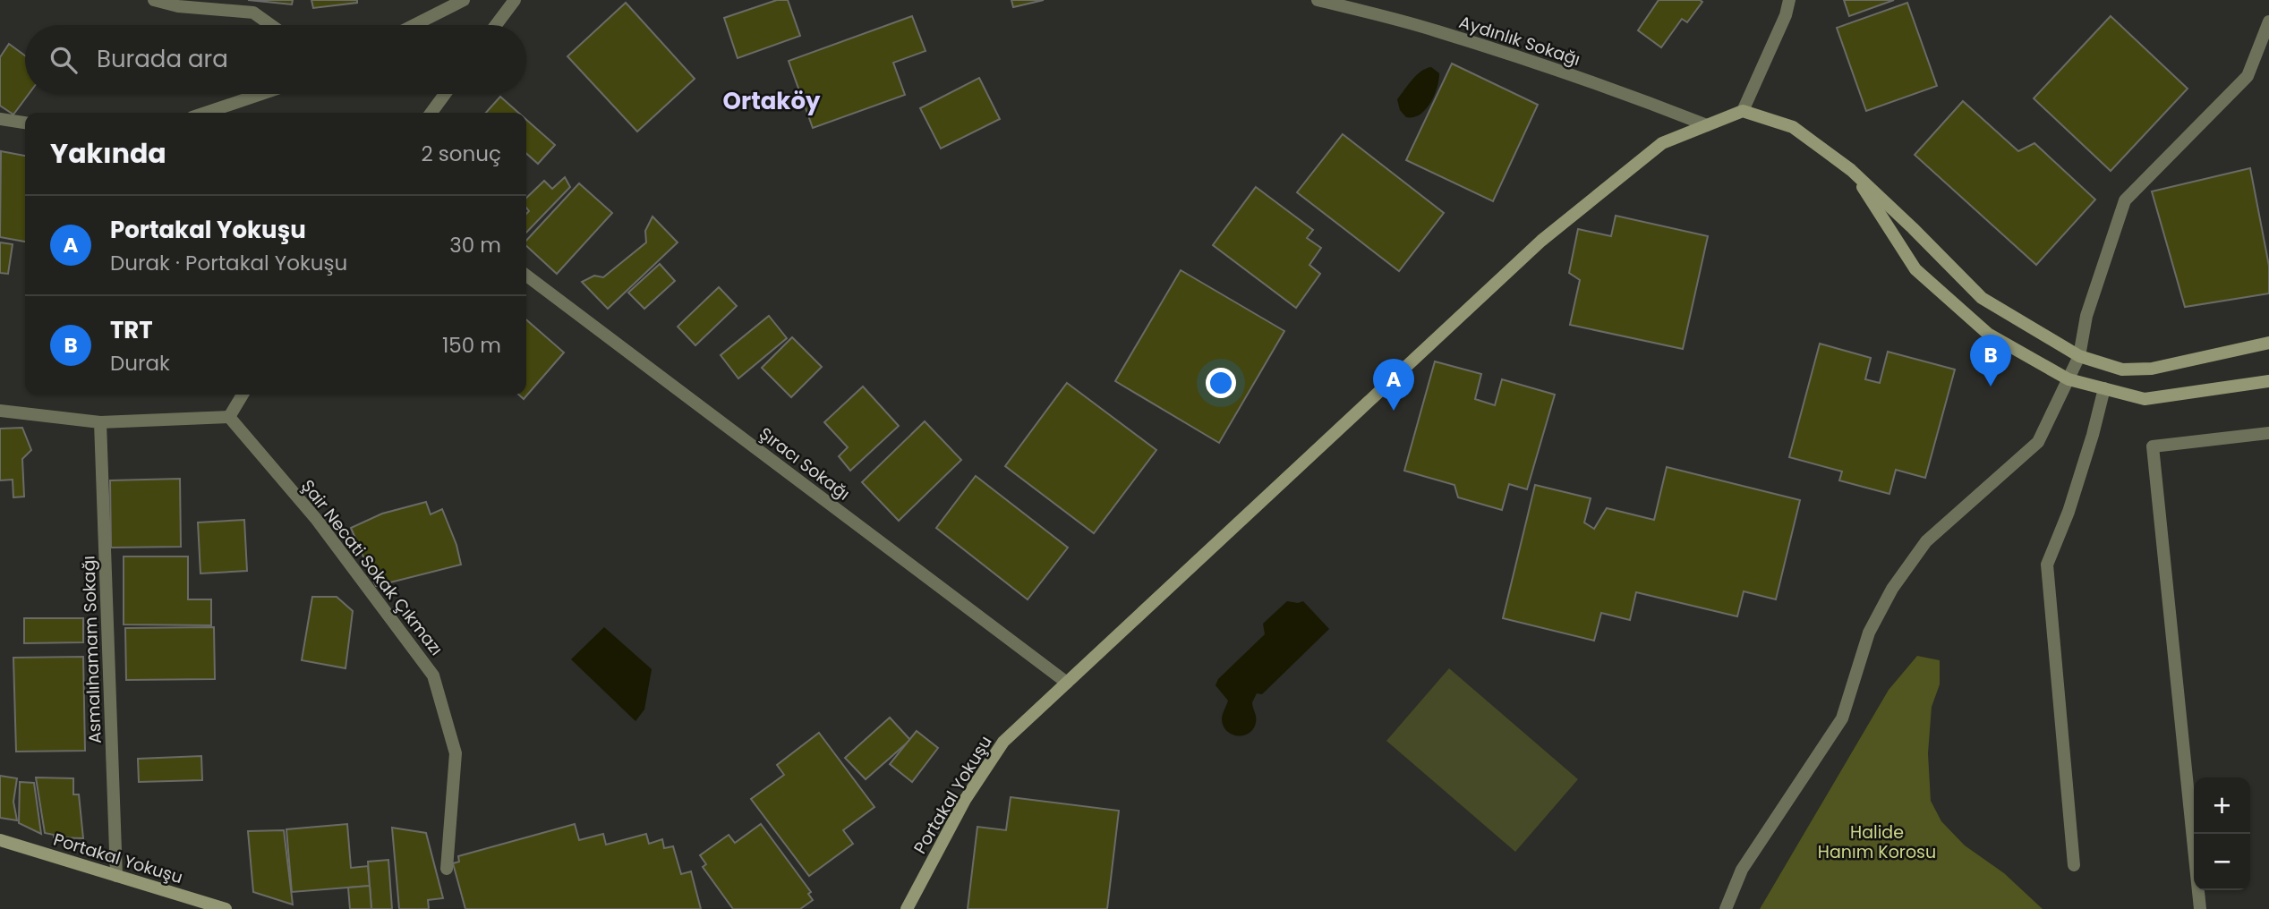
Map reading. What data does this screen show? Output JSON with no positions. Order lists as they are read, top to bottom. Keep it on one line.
{"streets":{"main road":["Portakal Yokuşu"],"street":["Aydınlık Sokağı","Şıracı Sokağı","Şair Necati Sokak Çıkmazı","Asmalıhamam Sokağı"]},"crossings":[["Aydınlık Sokağı","Portakal Yokuşu"],["Şıracı Sokağı","Portakal Yokuşu"],["Asmalıhamam Sokağı","Portakal Yokuşu"]],"districts":["Ortaköy"],"parks":["Halide Hanım Korosu"],"page":{"search":"Burada ara","heading":["Yakında","2 sonuç"],"list":[{"mark":"A","name":"Portakal Yokuşu","note":"Durak · Portakal Yokuşu","value":"30 m"},{"mark":"B","name":"TRT","note":"Durak","value":"150 m"}],"pins":["B","A"],"map_buttons":["+","−"]}}
